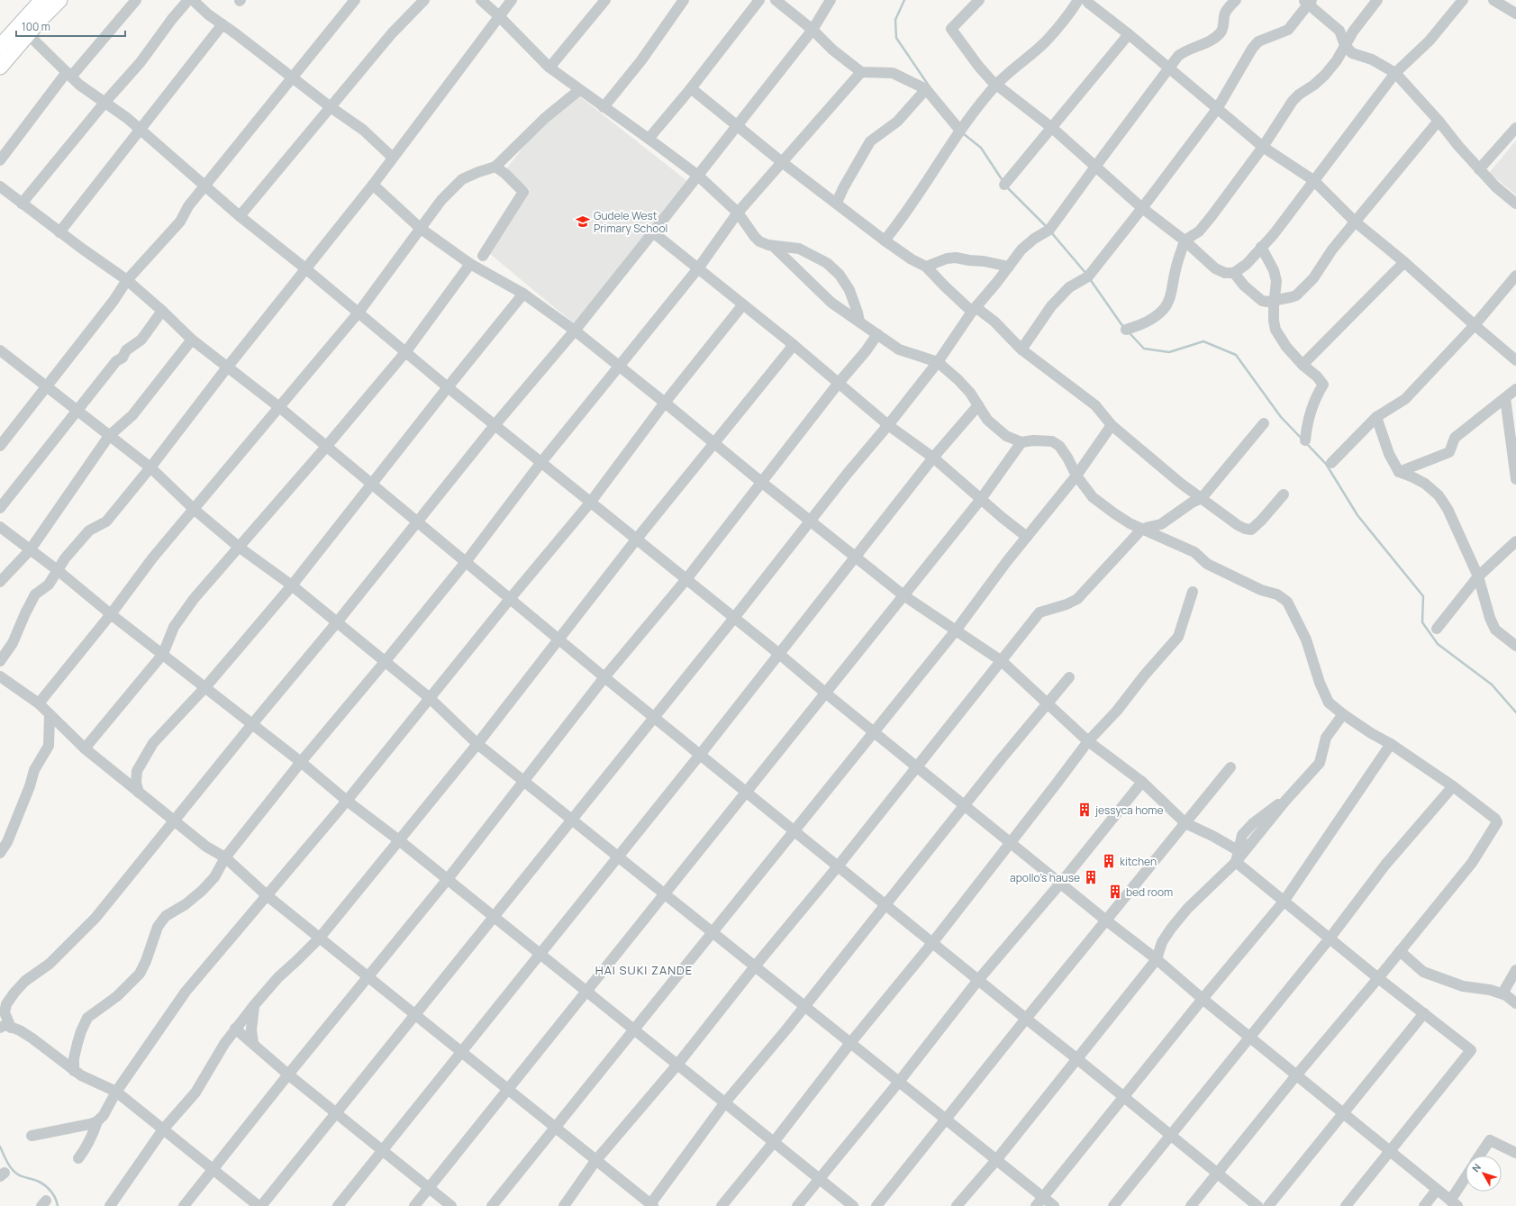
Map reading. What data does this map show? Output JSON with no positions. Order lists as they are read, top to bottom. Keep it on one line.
{"districts":["HAI SUKI ZANDE"],"places":{"school or university":["Gudele West Primary School"],"building":["jessyca home","kitchen","apollo's hause","bed room"]},"scale_bar":"100 m","north":"top left"}
